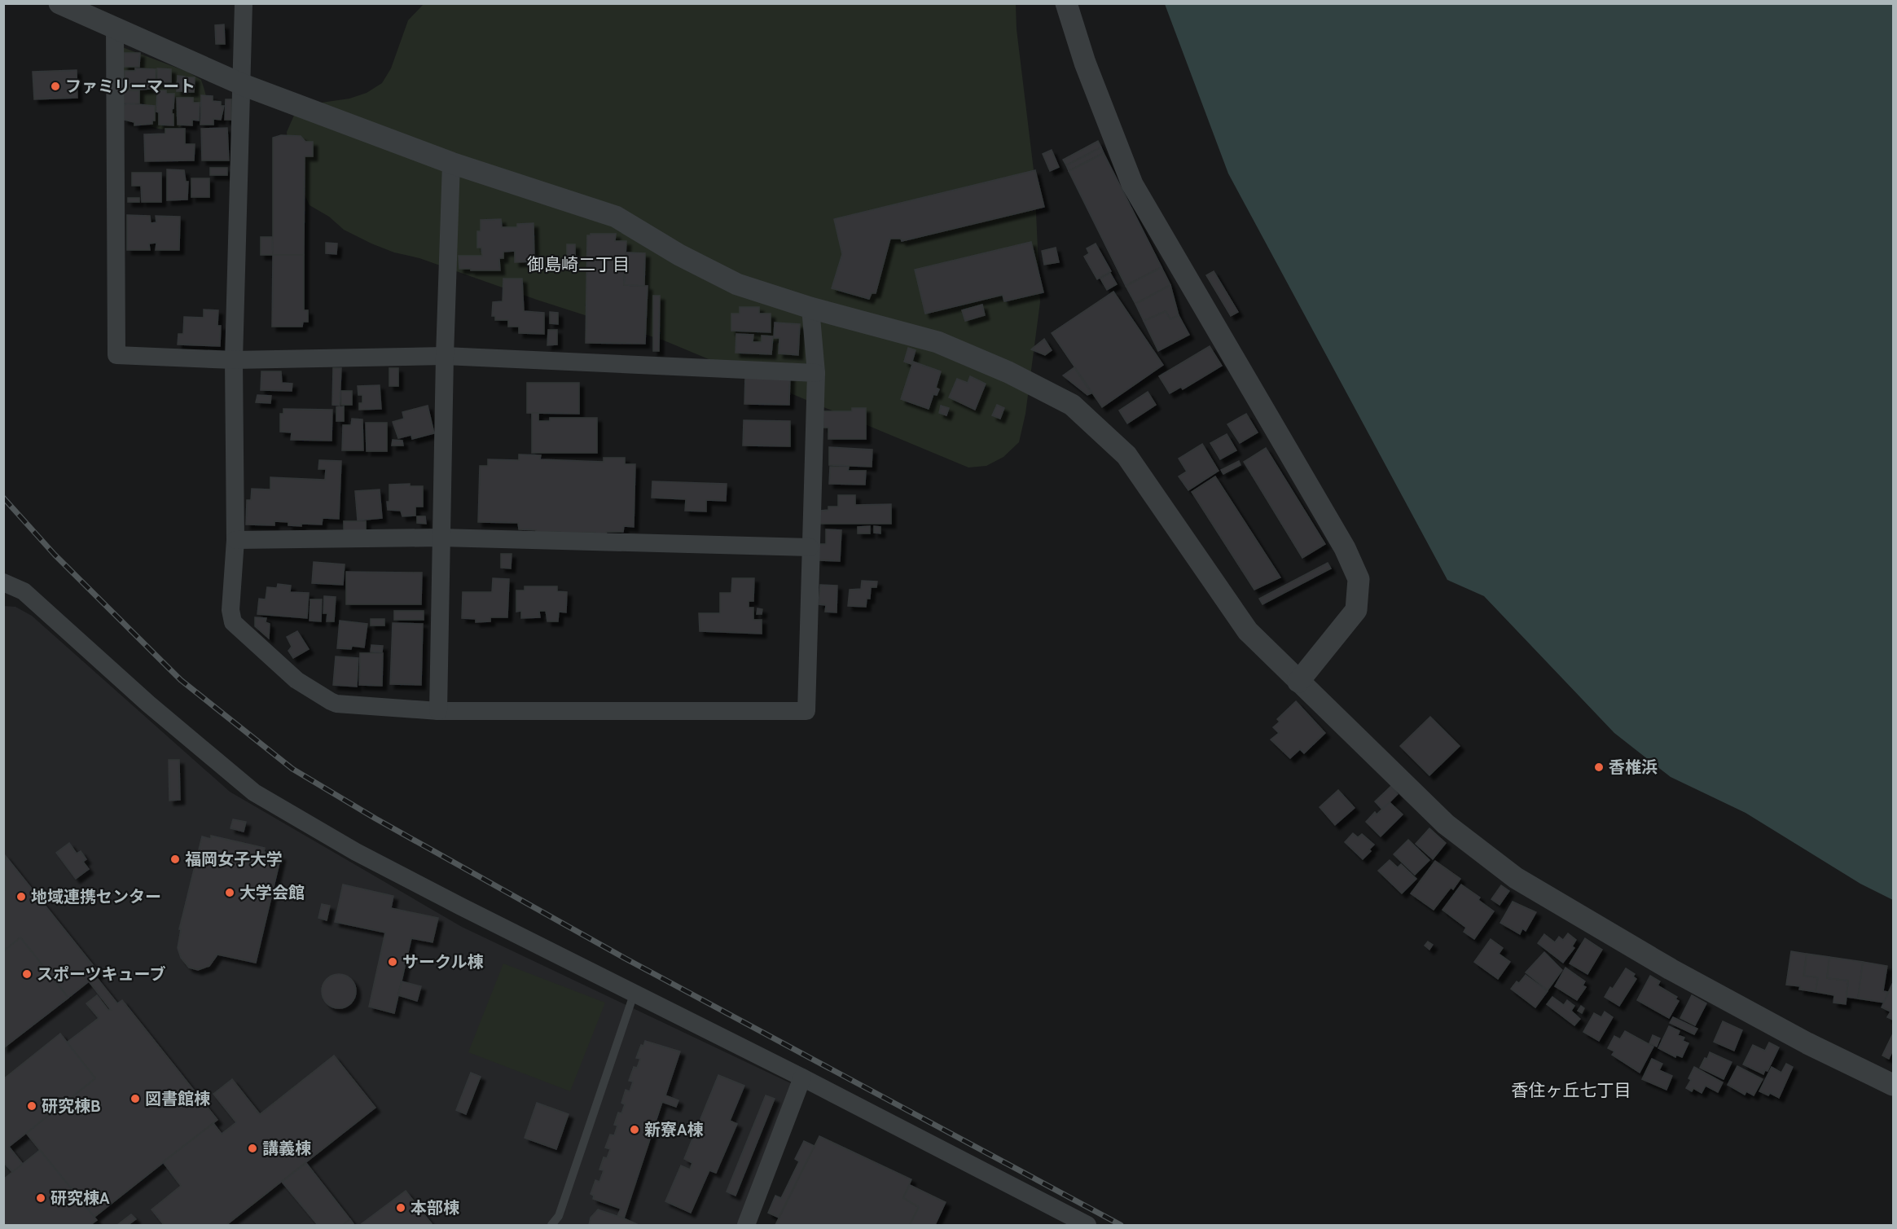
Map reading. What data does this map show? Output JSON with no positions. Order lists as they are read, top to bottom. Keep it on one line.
{"districts":["御島崎二丁目","香住ヶ丘七丁目"],"places":["ファミリーマート","香椎浜","福岡女子大学","大学会館","地域連携センター","サークル棟","スポーツキューブ","図書館棟","研究棟B","新寮A棟","講義棟","研究棟A","本部棟"]}
